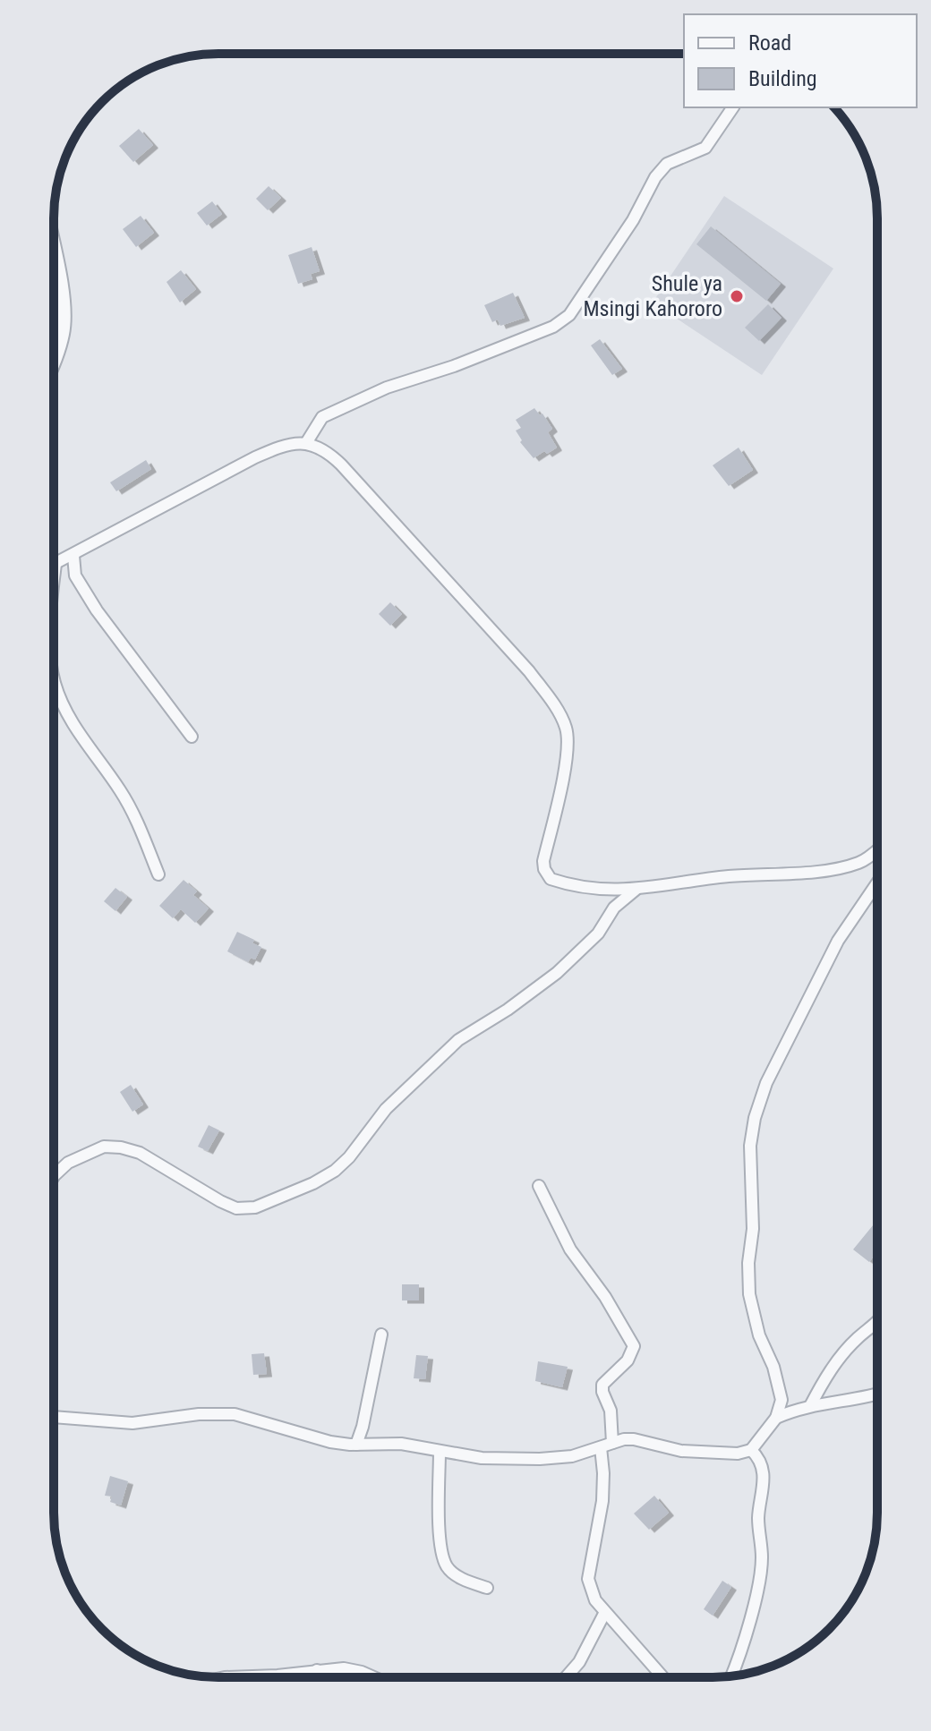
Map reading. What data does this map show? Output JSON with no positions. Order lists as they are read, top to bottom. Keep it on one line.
{"places":["Shule ya Msingi Kahororo"],"legend":["Road","Building"]}
